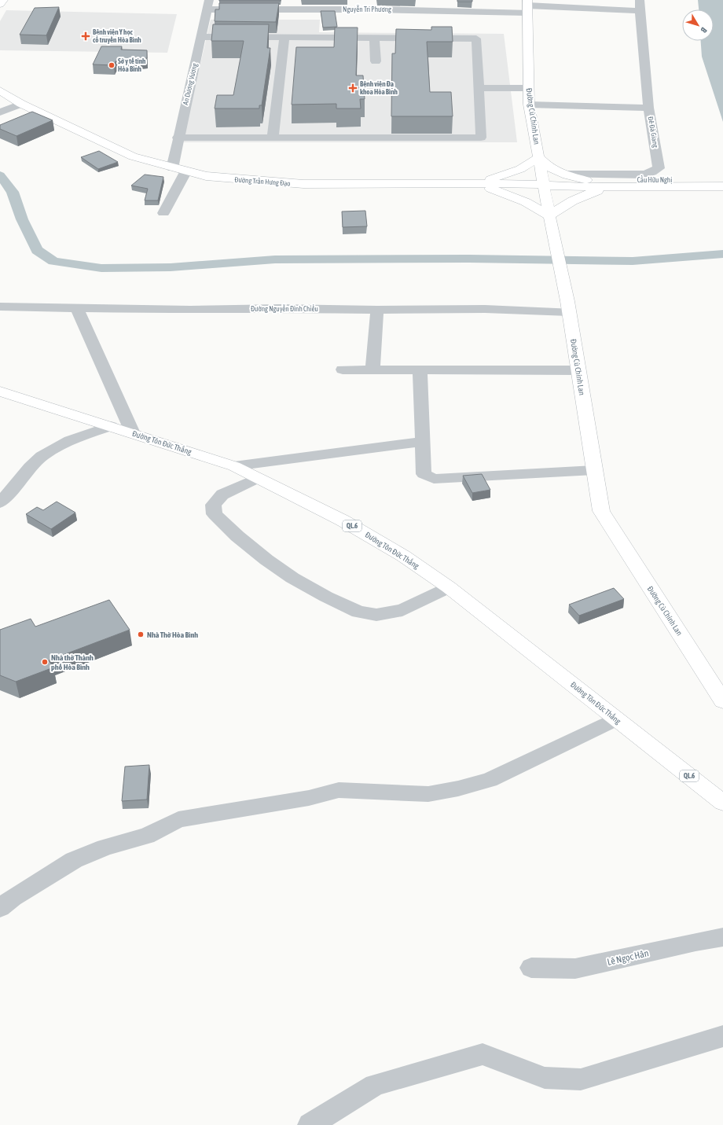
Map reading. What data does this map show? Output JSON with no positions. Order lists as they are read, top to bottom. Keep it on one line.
{"streets":{"main road":["Đường Cù Chính Lan","Cầu Hữu Nghị","Đường Trần Hưng Đạo","Đường Tôn Đức Thắng","QL.6"],"street":["Nguyễn Tri Phương","An Dương Vương","Đê Đà Giang","Đường Nguyễn Đình Chiểu","Lê Ngọc Hân"]},"crossings":[["Nguyễn Tri Phương","An Dương Vương"],["Nguyễn Tri Phương","Đường Cù Chính Lan"],["Nguyễn Tri Phương","Đê Đà Giang"],["An Dương Vương","Đường Trần Hưng Đạo"],["Đường Cù Chính Lan","Đường Trần Hưng Đạo"],["Đường Cù Chính Lan","Đường Nguyễn Đình Chiểu"],["Cầu Hữu Nghị","Đường Trần Hưng Đạo"]],"places":{"health":["Bệnh viện Y học cổ truyền Hòa Bình","Bệnh viện Đa khoa Hòa Bình"],"other":["Sở y tế tỉnh Hòa Bình","Nhà Thờ Hòa Bình","Nhà thờ Thành phố Hòa Bình"]},"north":"bottom right"}
